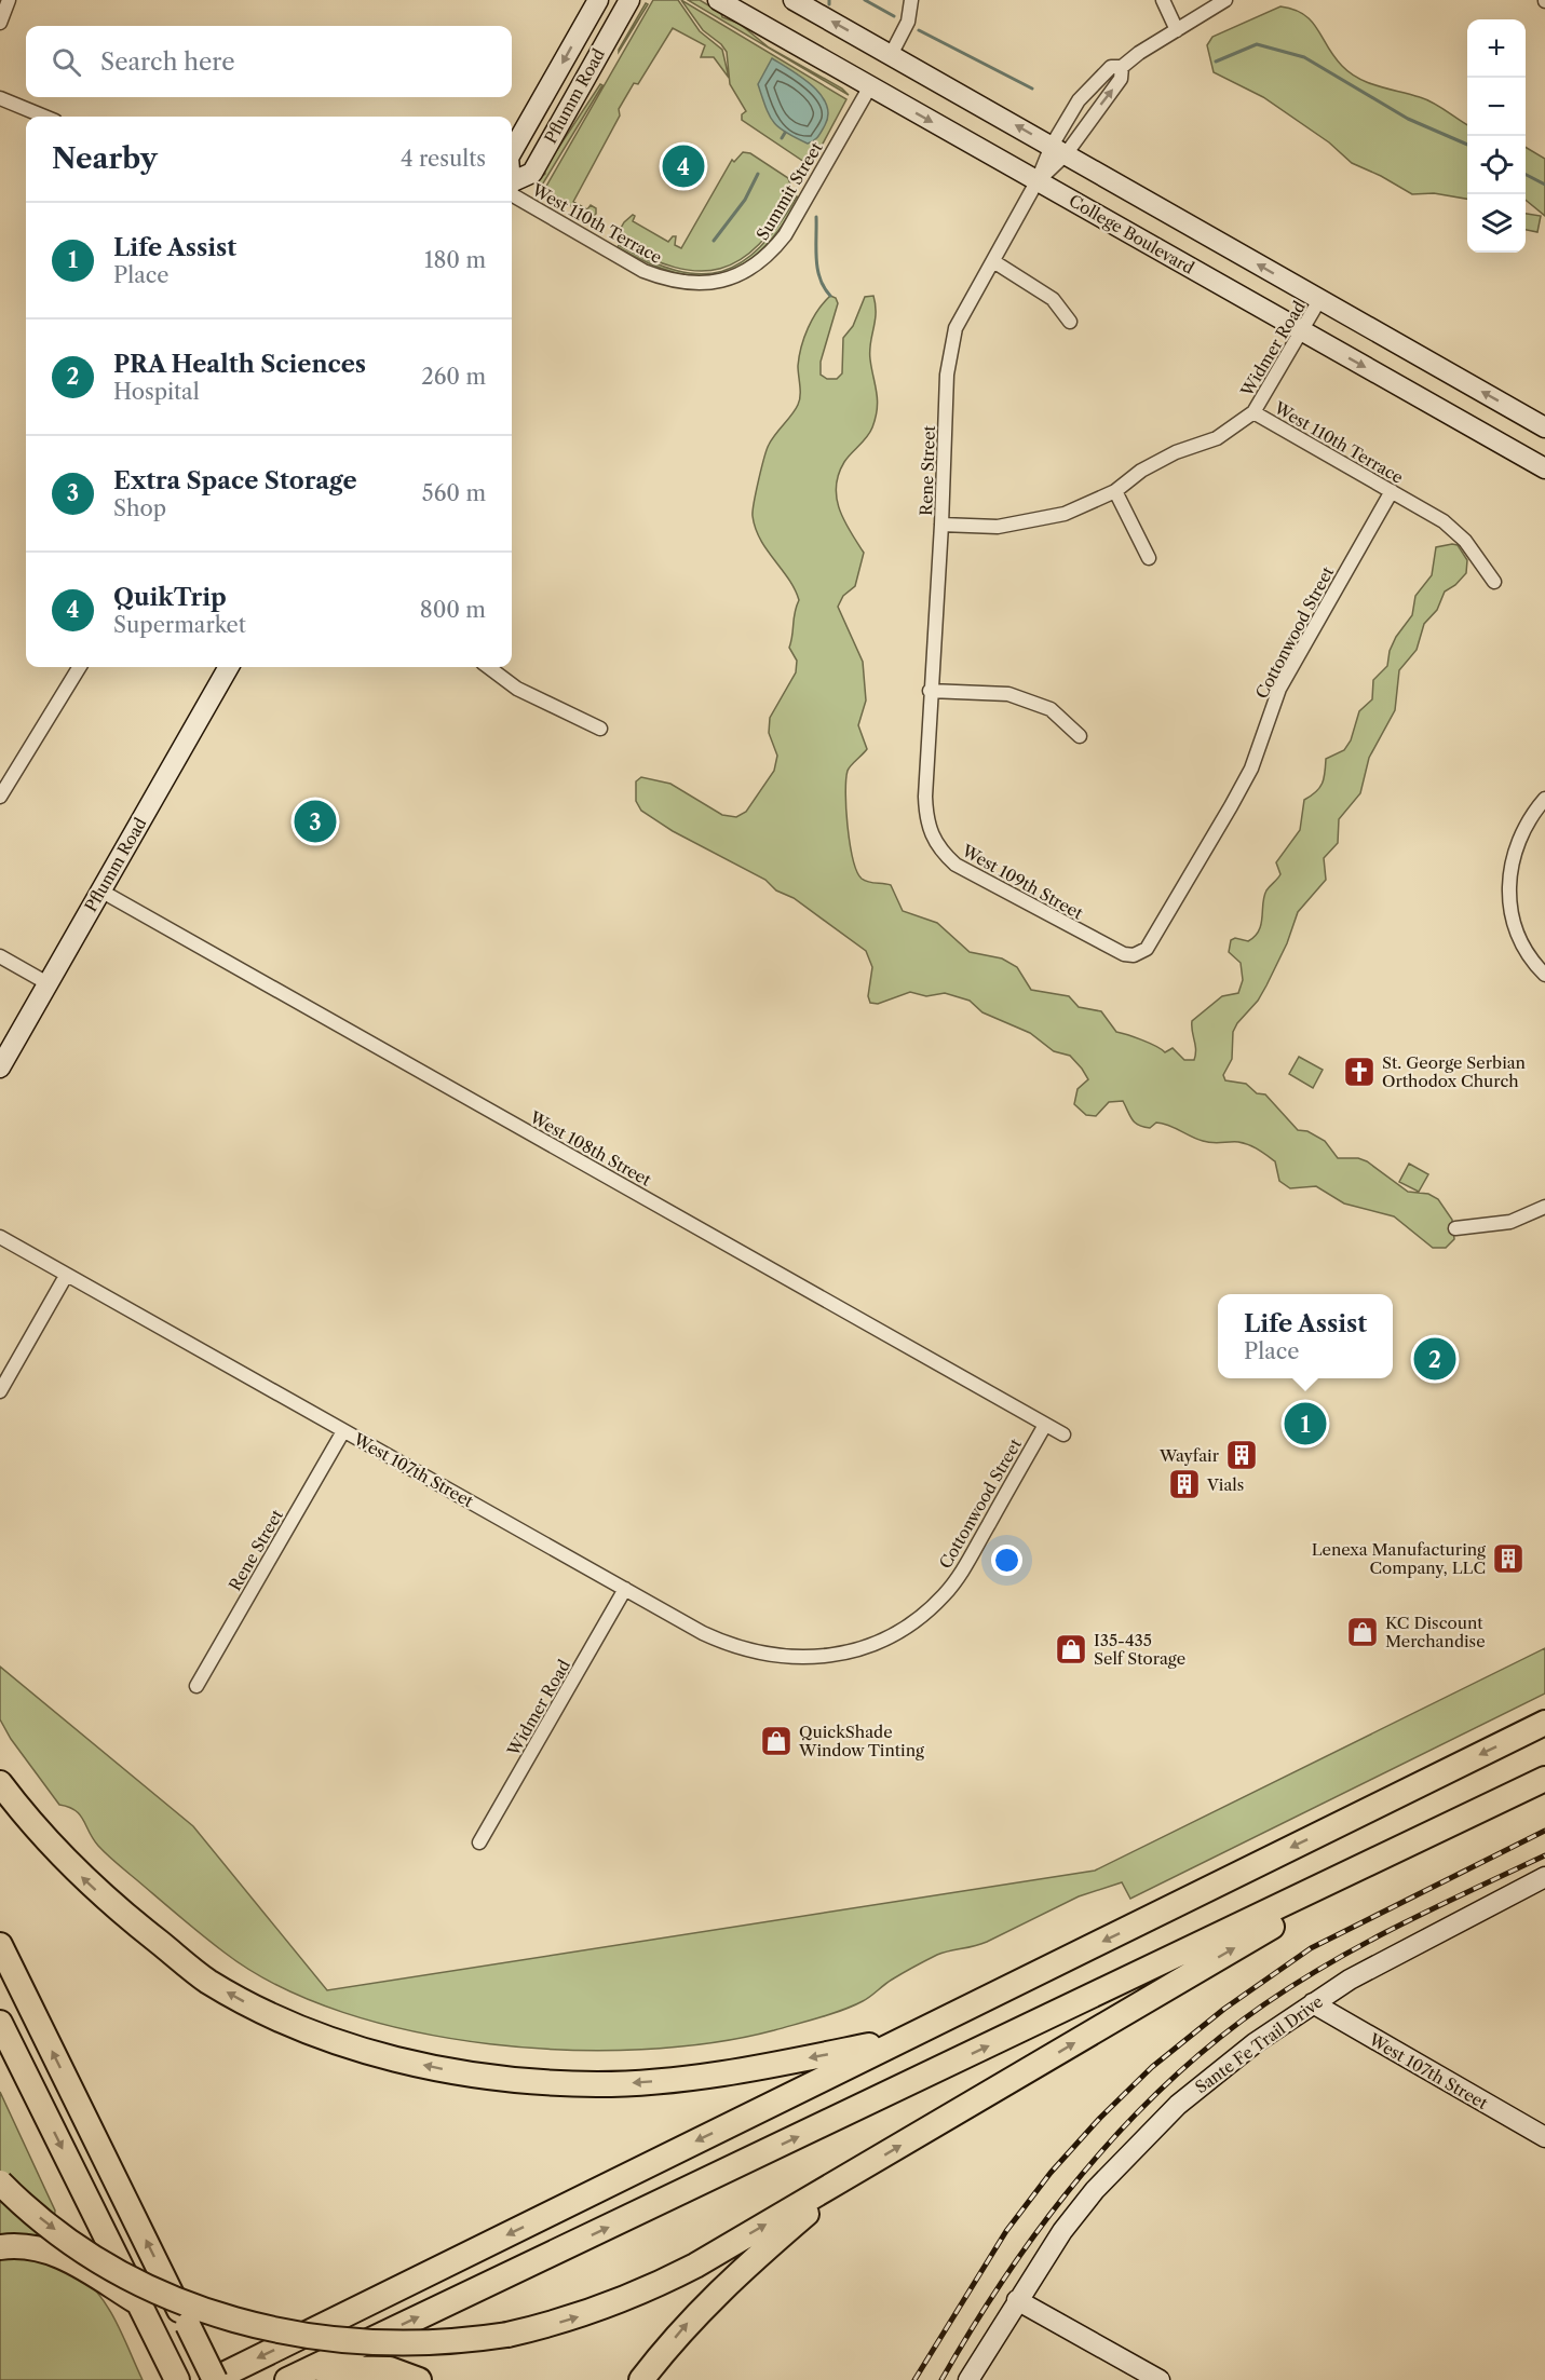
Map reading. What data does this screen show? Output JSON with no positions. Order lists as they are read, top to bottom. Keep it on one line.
{"streets":{"main road":["Pflumm Road","College Boulevard","West 107th Street","Sante Fe Trail Drive"],"street":["Summit Street","West 110th Terrace","Widmer Road","Rene Street","Cottonwood Street","West 109th Street","West 108th Street"]},"crossings":[["Pflumm Road","West 108th Street"],["Summit Street","West 110th Terrace"],["Summit Street","College Boulevard"],["West 110th Terrace","Widmer Road"],["West 110th Terrace","Rene Street"],["West 110th Terrace","Cottonwood Street"],["College Boulevard","Widmer Road"],["College Boulevard","Rene Street"],["Widmer Road","West 107th Street"],["Rene Street","West 109th Street"],["Rene Street","West 107th Street"],["Cottonwood Street","West 109th Street"],["Cottonwood Street","West 108th Street"],["Cottonwood Street","West 107th Street"],["West 107th Street","Sante Fe Trail Drive"]],"places":{"church":["St. George Serbian Orthodox Church"],"building":["Wayfair","Vials","Lenexa Manufacturing Company, LLC"],"shop":["KC Discount Merchandise","I35-435 Self Storage","QuickShade Window Tinting"]},"page":{"map_buttons":["+","−"],"search":"Search here","heading":["Nearby","4 results"],"pins":["4","3","2","1"],"list":[{"mark":"1","name":"Life Assist","note":"Place","value":"180 m"},{"mark":"2","name":"PRA Health Sciences","note":"Hospital","value":"260 m"},{"mark":"3","name":"Extra Space Storage","note":"Shop","value":"560 m"},{"mark":"4","name":"QuikTrip","note":"Supermarket","value":"800 m"}],"popup":["Life Assist","Place"]}}
